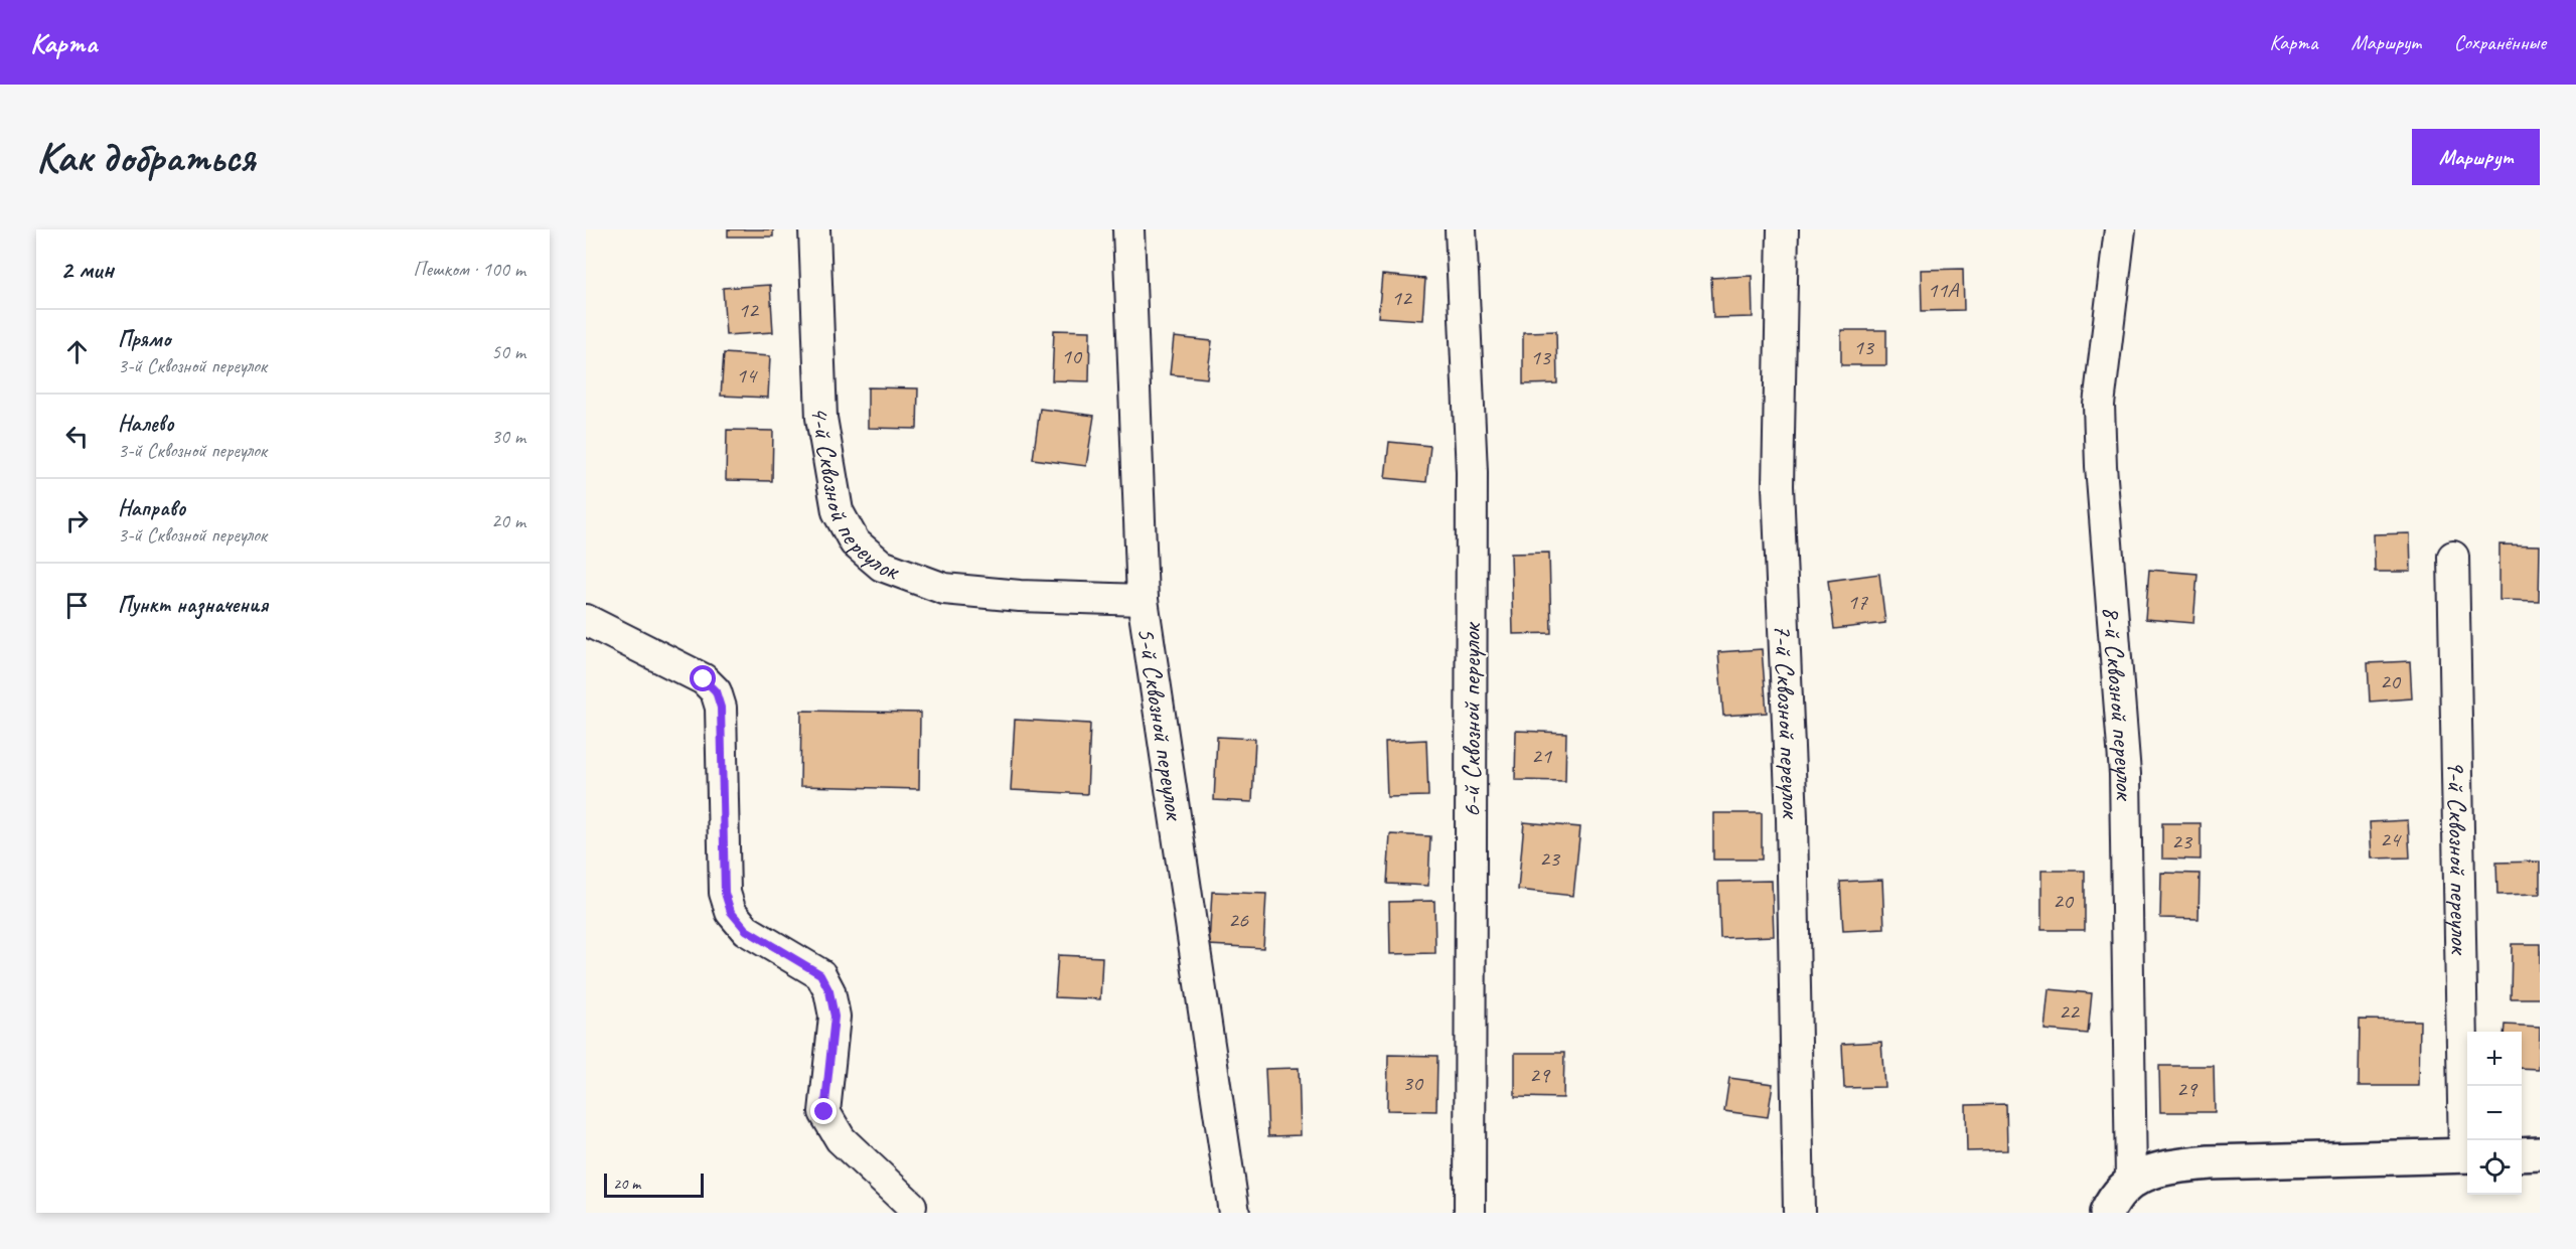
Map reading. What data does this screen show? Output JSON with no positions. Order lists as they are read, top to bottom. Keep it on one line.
{"streets":{"street":["4-й Сквозной переулок","8-й Сквозной переулок","6-й Сквозной переулок","7-й Сквозной переулок","5-й Сквозной переулок","9-й Сквозной переулок"]},"crossings":[["4-й Сквозной переулок","5-й Сквозной переулок"]],"house_numbers":["11А","12","12","13","10","13","14","17","20","21","24","23","23","20","26","22","29","30","29"],"scale_bar":"20 m","page":{"header":"Карта","nav":["Карта","Маршрут","Сохранённые"],"buttons":"Маршрут","title":"Как добраться","heading":["2 мин","Пешком · 100 m"],"list":[["Прямо","3-й Сквозной переулок","50 m"],["Налево","3-й Сквозной переулок","30 m"],["Направо","3-й Сквозной переулок","20 m"],"Пункт назначения"],"map_buttons":["+","−"],"scale":"20 m"}}
